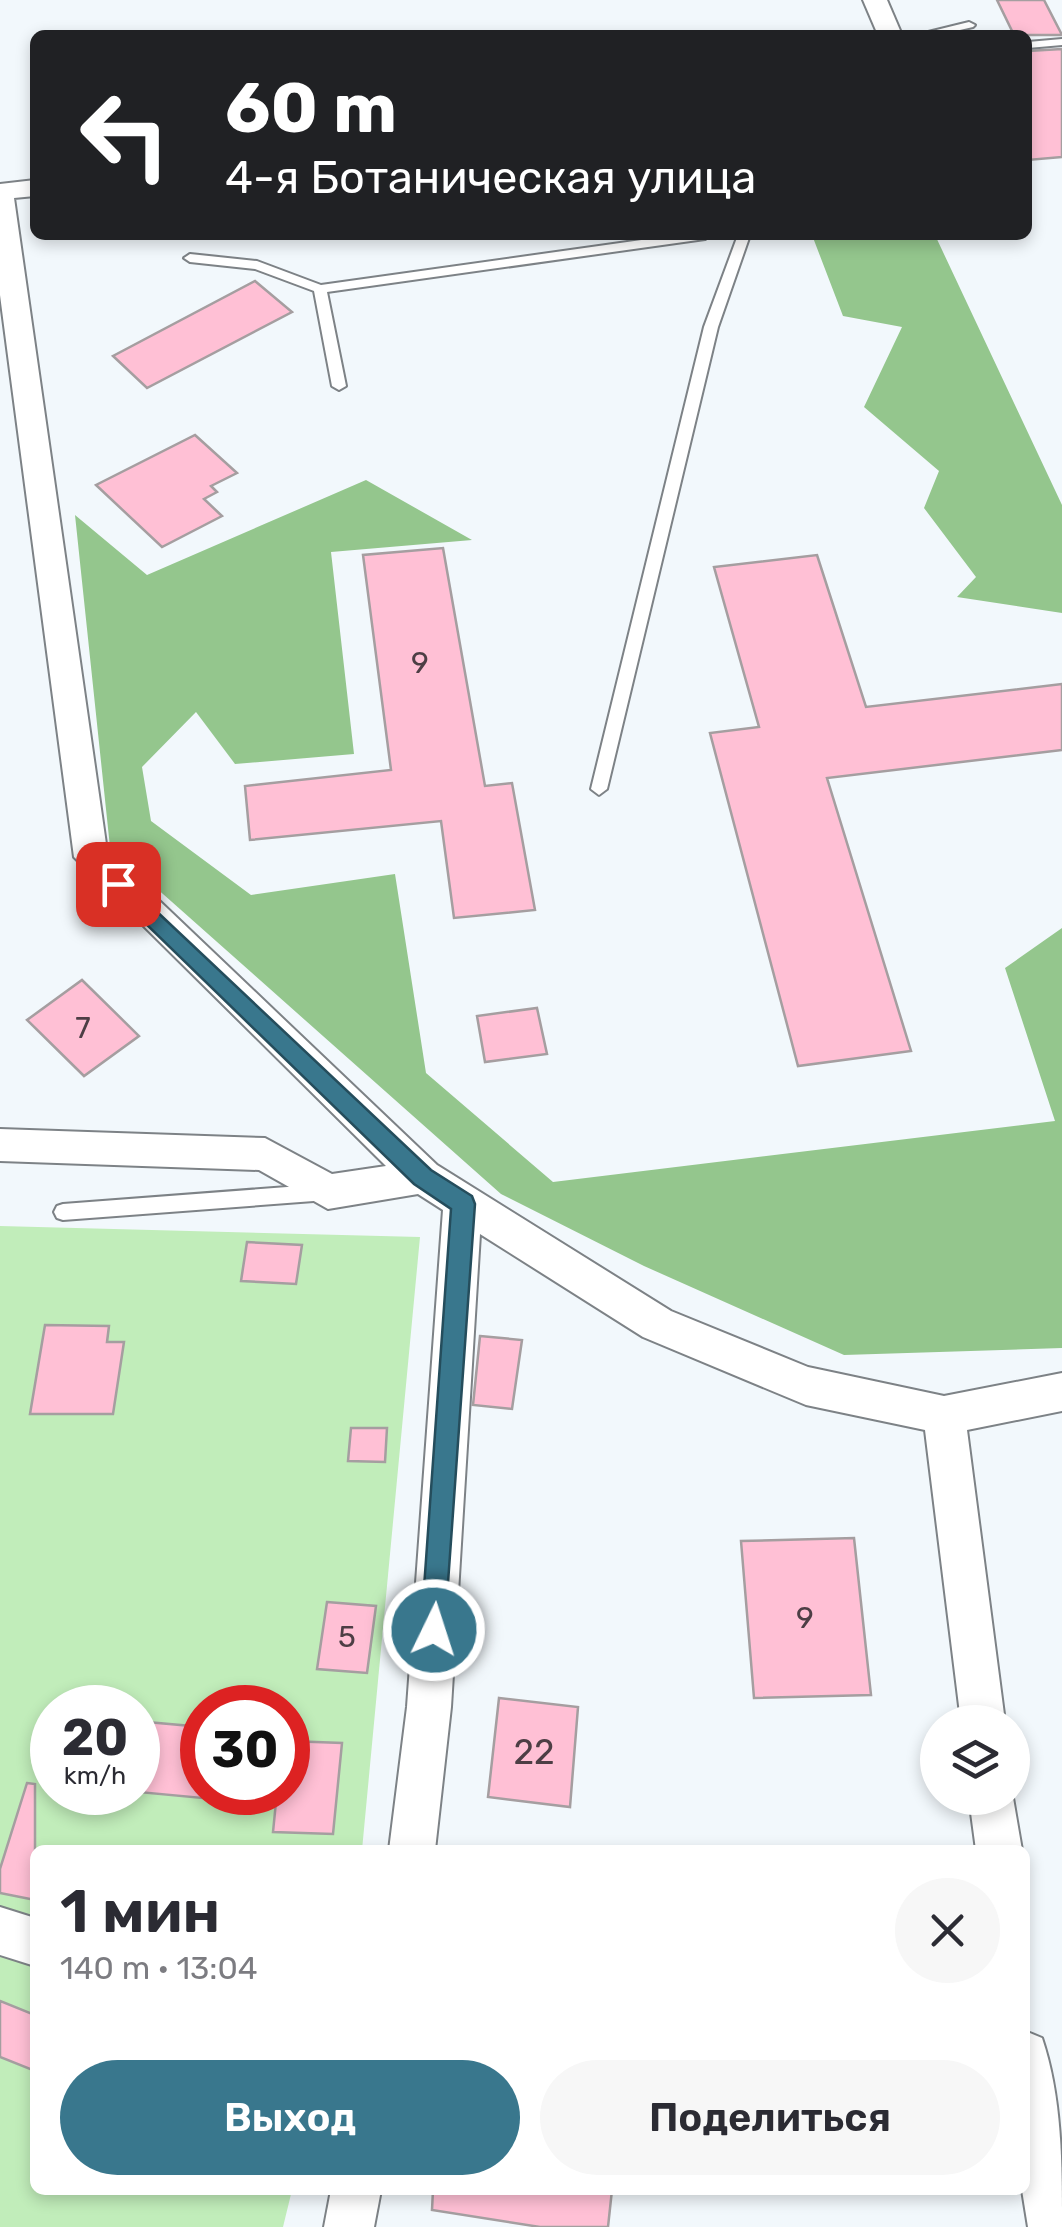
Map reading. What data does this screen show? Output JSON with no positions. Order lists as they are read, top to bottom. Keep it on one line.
{"house_numbers":["9","7","9","5","22"],"page":{"turn":["60 m","4-я Ботаническая улица"],"speed":"20 km/h","limit":"30","heading":["1 мин","140 m · 13:04"],"buttons":["Выход","Поделиться"]}}
